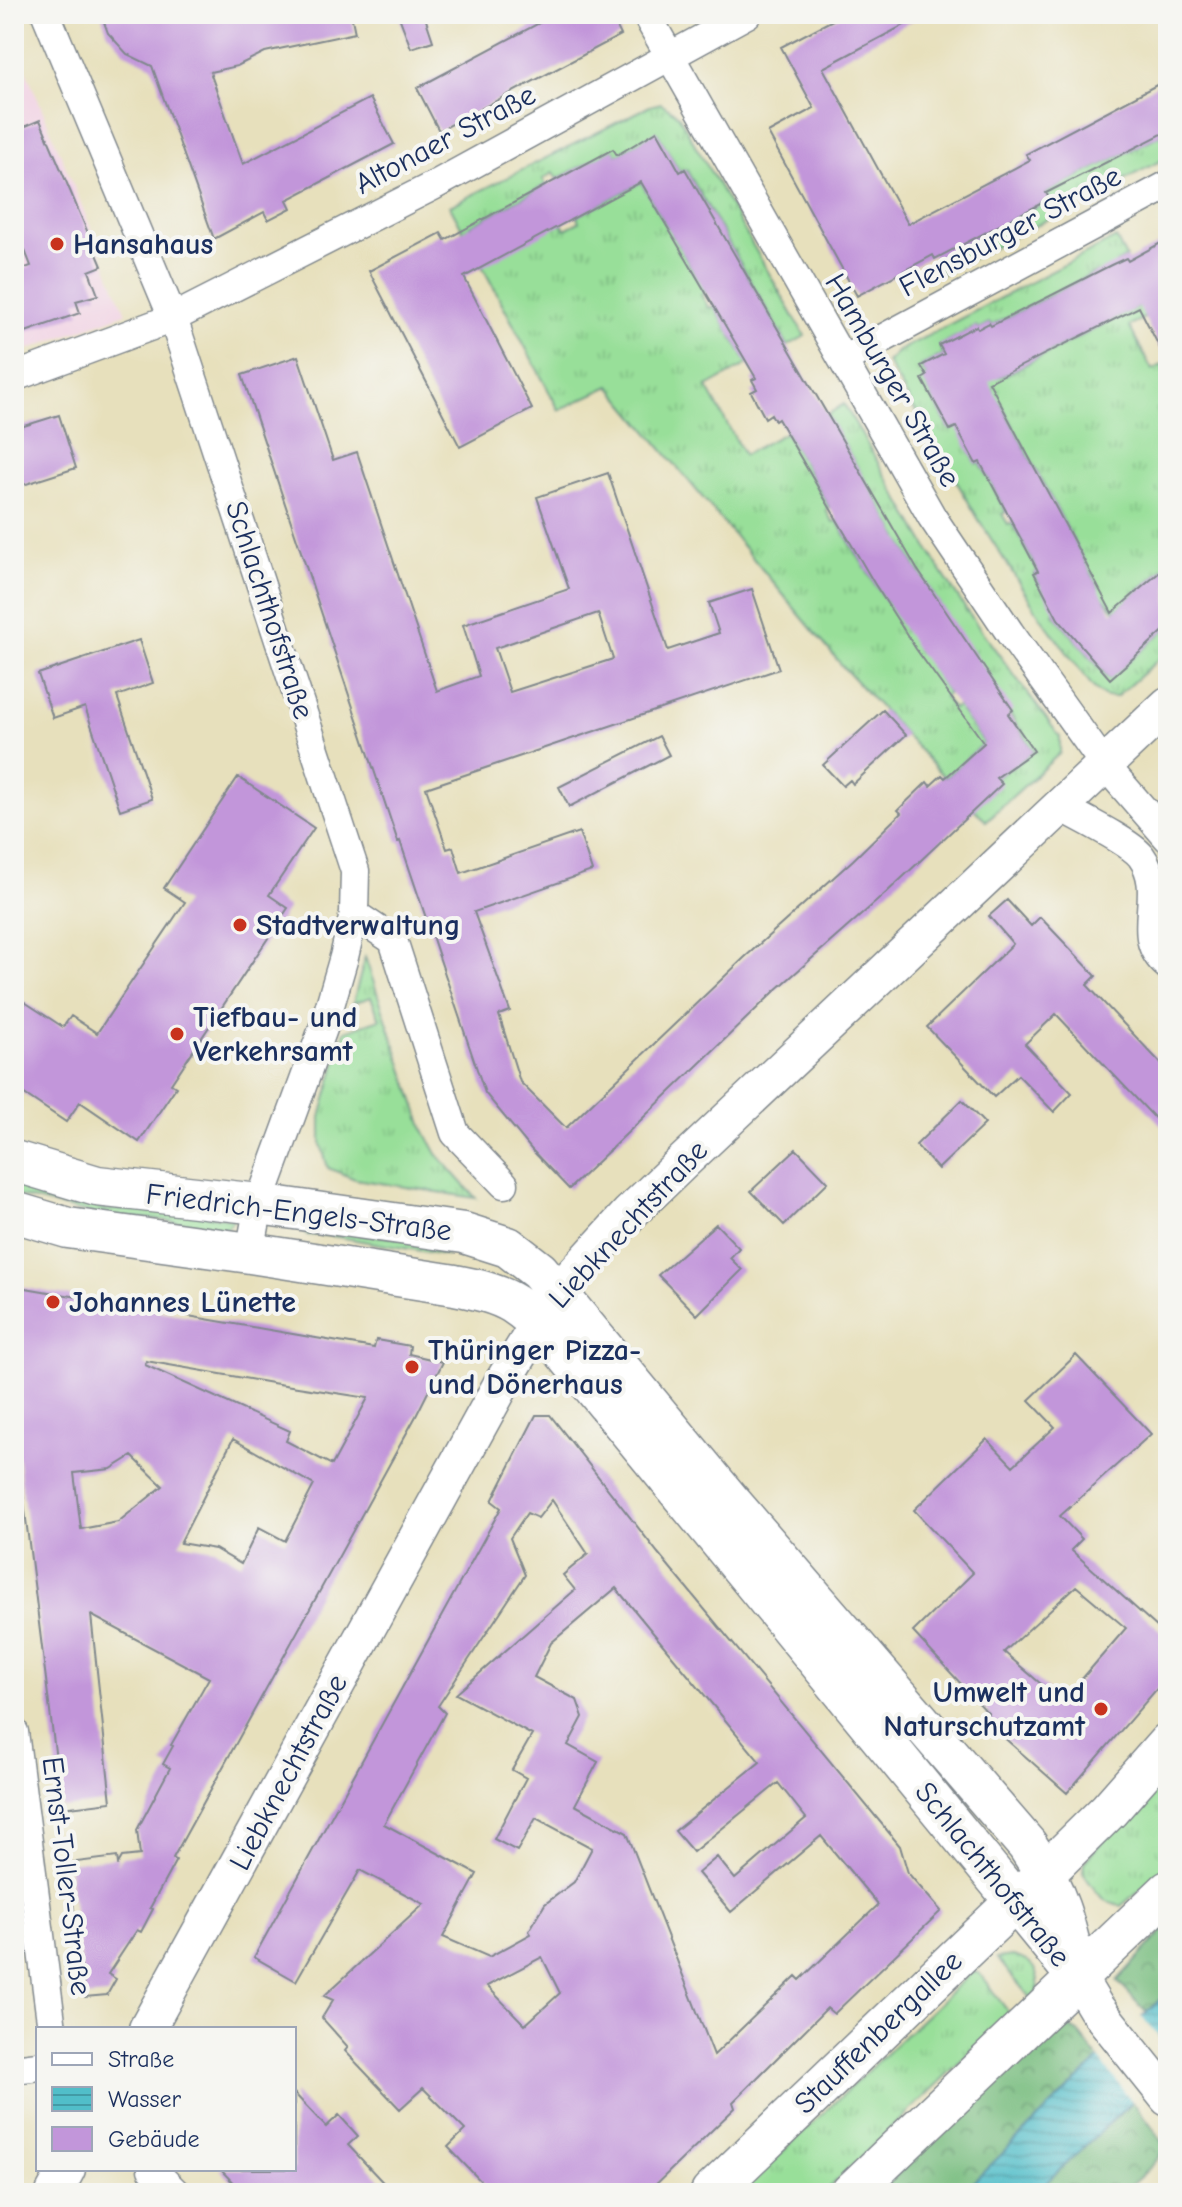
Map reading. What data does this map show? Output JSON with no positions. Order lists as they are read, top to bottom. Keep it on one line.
{"streets":{"main road":["Schlachthofstraße","Friedrich-Engels-Straße","Stauffenbergallee"],"street":["Altonaer Straße","Flensburger Straße","Hamburger Straße","Liebknechtstraße","Ernst-Toller-Straße"]},"crossings":[["Altonaer Straße","Hamburger Straße"],["Altonaer Straße","Schlachthofstraße"],["Flensburger Straße","Hamburger Straße"],["Hamburger Straße","Liebknechtstraße"],["Schlachthofstraße","Friedrich-Engels-Straße"],["Schlachthofstraße","Liebknechtstraße"],["Schlachthofstraße","Stauffenbergallee"],["Friedrich-Engels-Straße","Liebknechtstraße"]],"places":["Hansahaus","Stadtverwaltung","Tiefbau- und Verkehrsamt","Johannes Lünette","Thüringer Pizza- und Dönerhaus","Umwelt und Naturschutzamt"],"legend":["Straße","Wasser","Gebäude"]}
